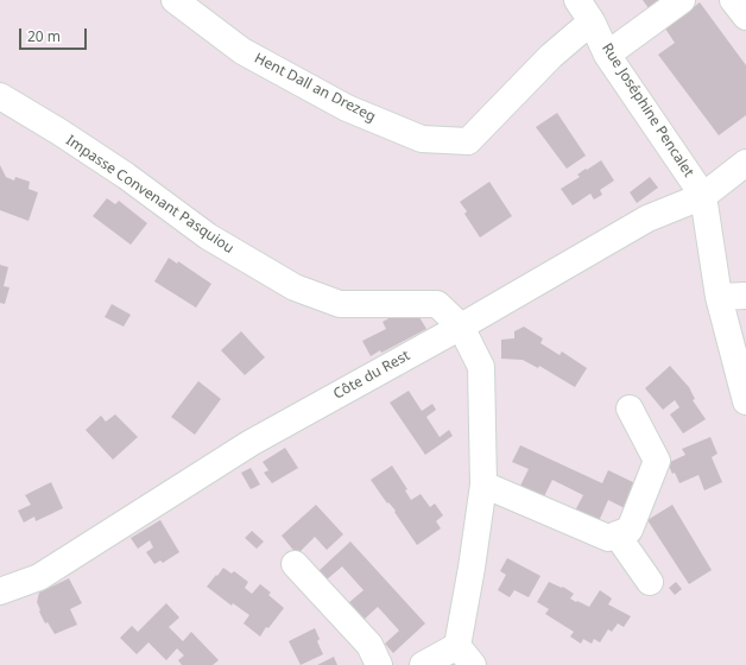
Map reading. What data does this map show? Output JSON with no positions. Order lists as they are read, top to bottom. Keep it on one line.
{"streets":{"street":["Hent Dall an Drezeg","Rue Joséphine Pencalet","Impasse Convenant Pasquiou","Côte du Rest"]},"crossings":[["Hent Dall an Drezeg","Rue Joséphine Pencalet"],["Rue Joséphine Pencalet","Côte du Rest"],["Impasse Convenant Pasquiou","Côte du Rest"]],"scale_bar":"20 m"}
